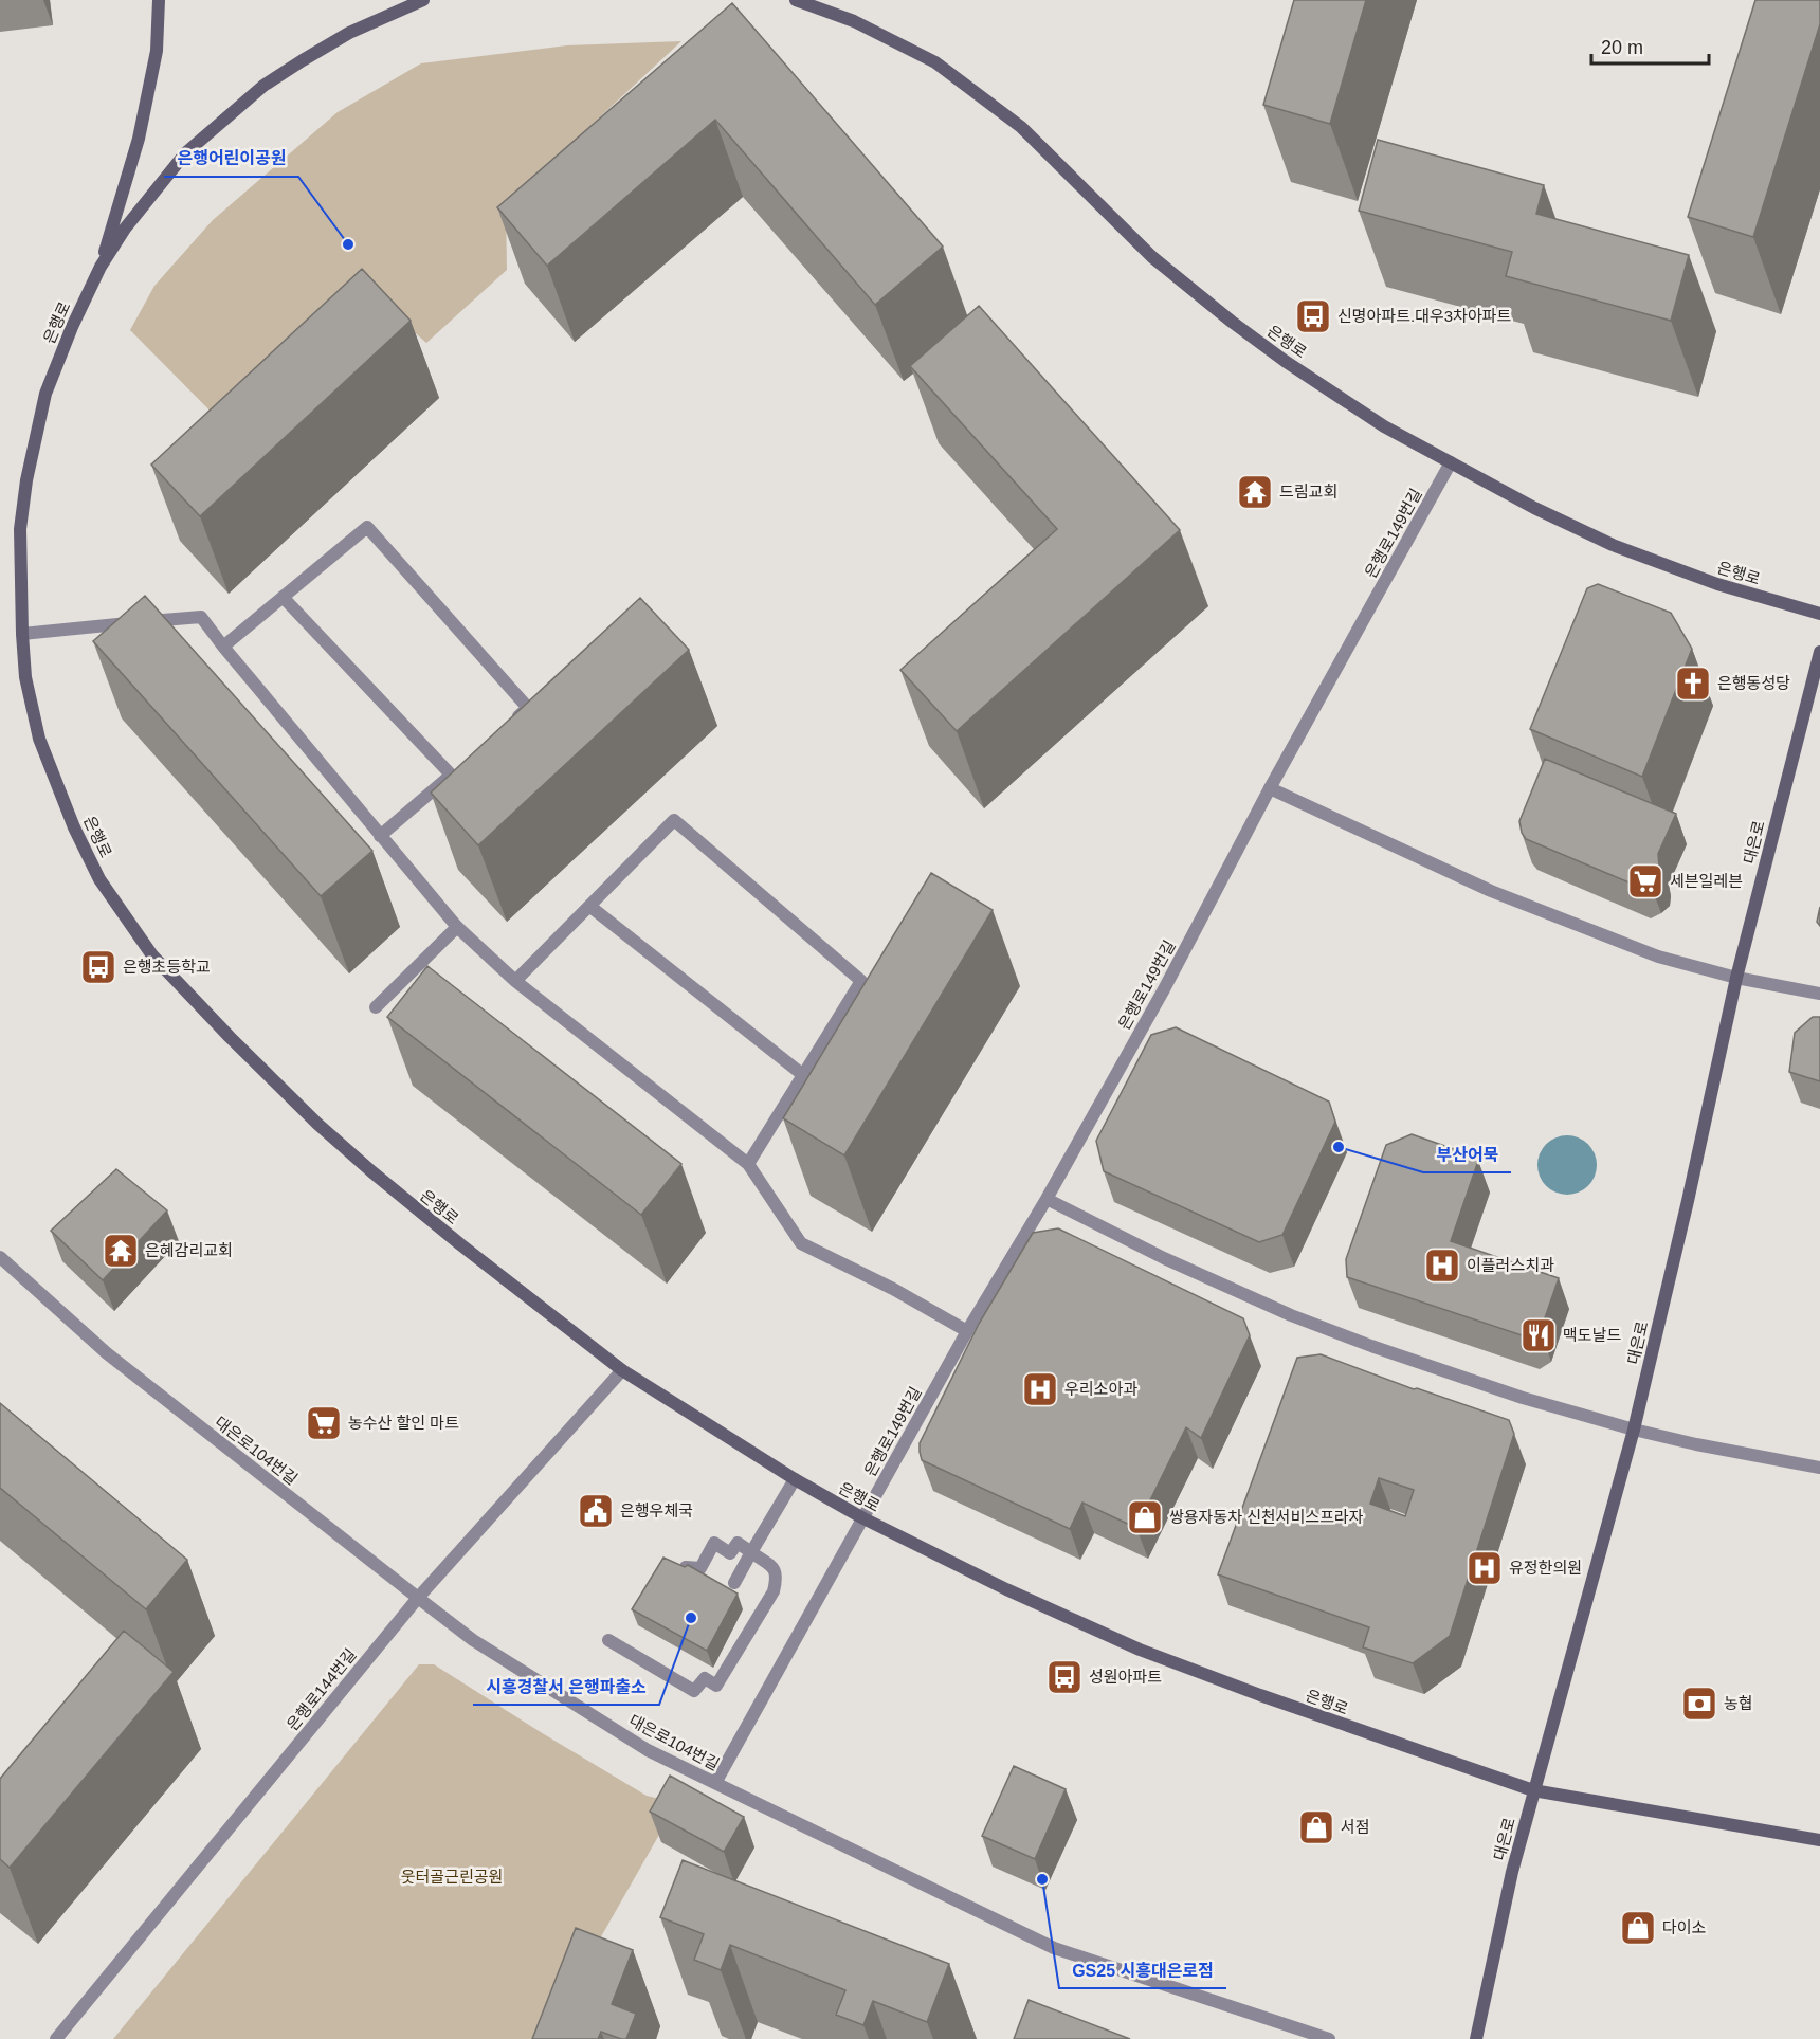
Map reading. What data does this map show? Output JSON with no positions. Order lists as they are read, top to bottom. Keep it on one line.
{"streets":{"street":["은행로","은행로149번길","대은로","대은로104번길","은행로144번길"]},"crossings":[["은행로","은행로149번길"],["은행로","대은로"],["은행로","은행로144번길"],["은행로149번길","대은로104번길"],["대은로104번길","은행로144번길"]],"parks":["웃터골근린공원"],"places":{"other":["은행어린이공원","부산어묵","시흥경찰서 은행파출소","GS25 시흥대은로점"],"bus stop":["신명아파트.대우3차아파트","은행초등학교","성원아파트"],"temple":["드림교회","은혜감리교회"],"church":["은행동성당"],"supermarket":["세븐일레븐","농수산 할인 마트"],"hospital":["이플러스치과","우리소아과","유정한의원"],"restaurant":["맥도날드"],"public building":["은행우체국"],"shop":["쌍용자동차 신천서비스프라자","서점","다이소"],"bank":["농협"]},"scale_bar":"20 m"}
